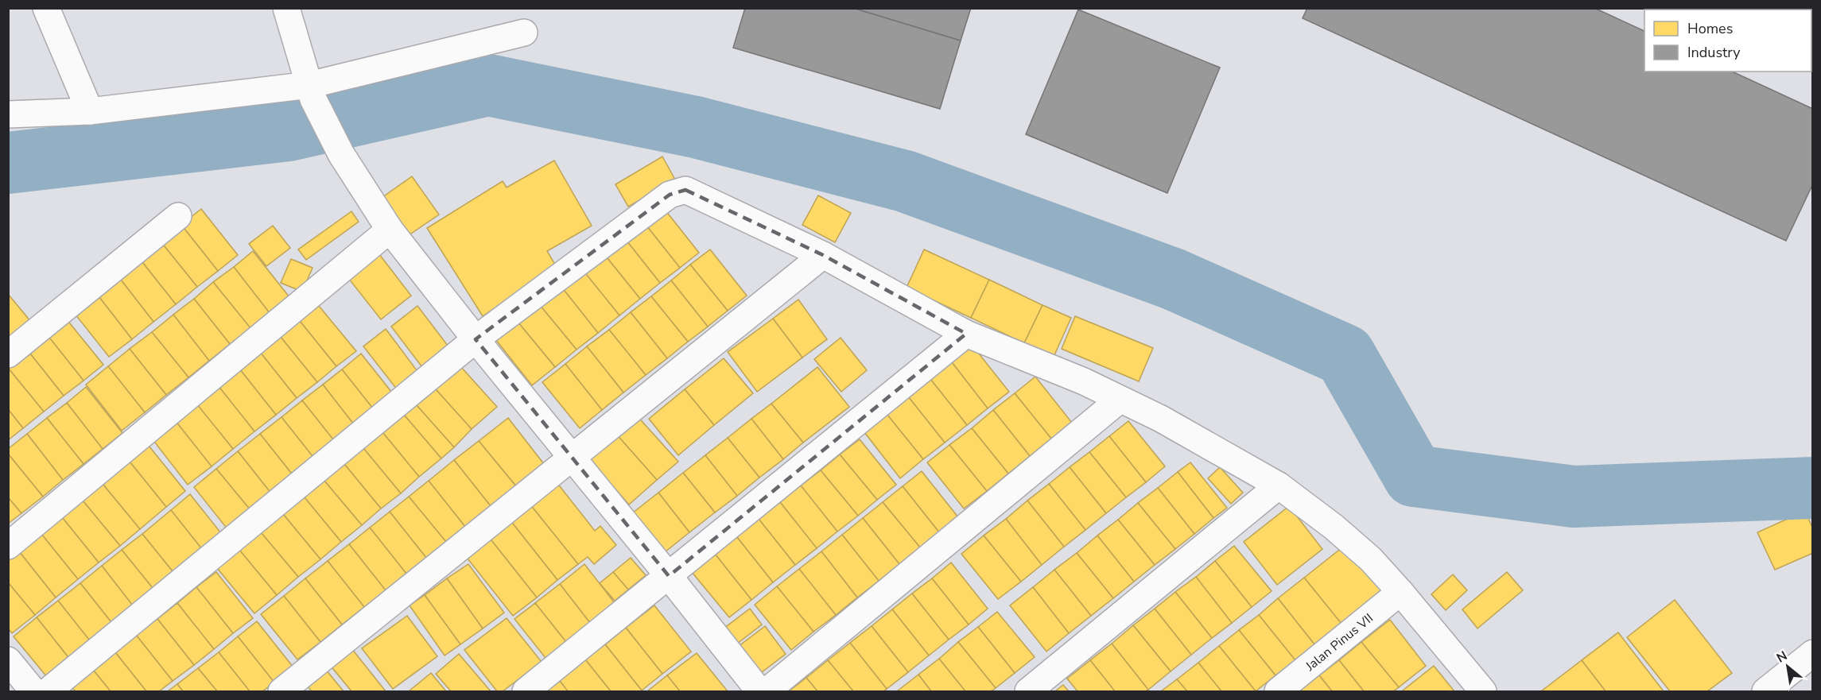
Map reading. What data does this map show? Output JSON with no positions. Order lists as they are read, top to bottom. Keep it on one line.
{"streets":{"street":["Jalan Pinus VII"]},"legend":["Homes","Industry"],"north":"top left"}
